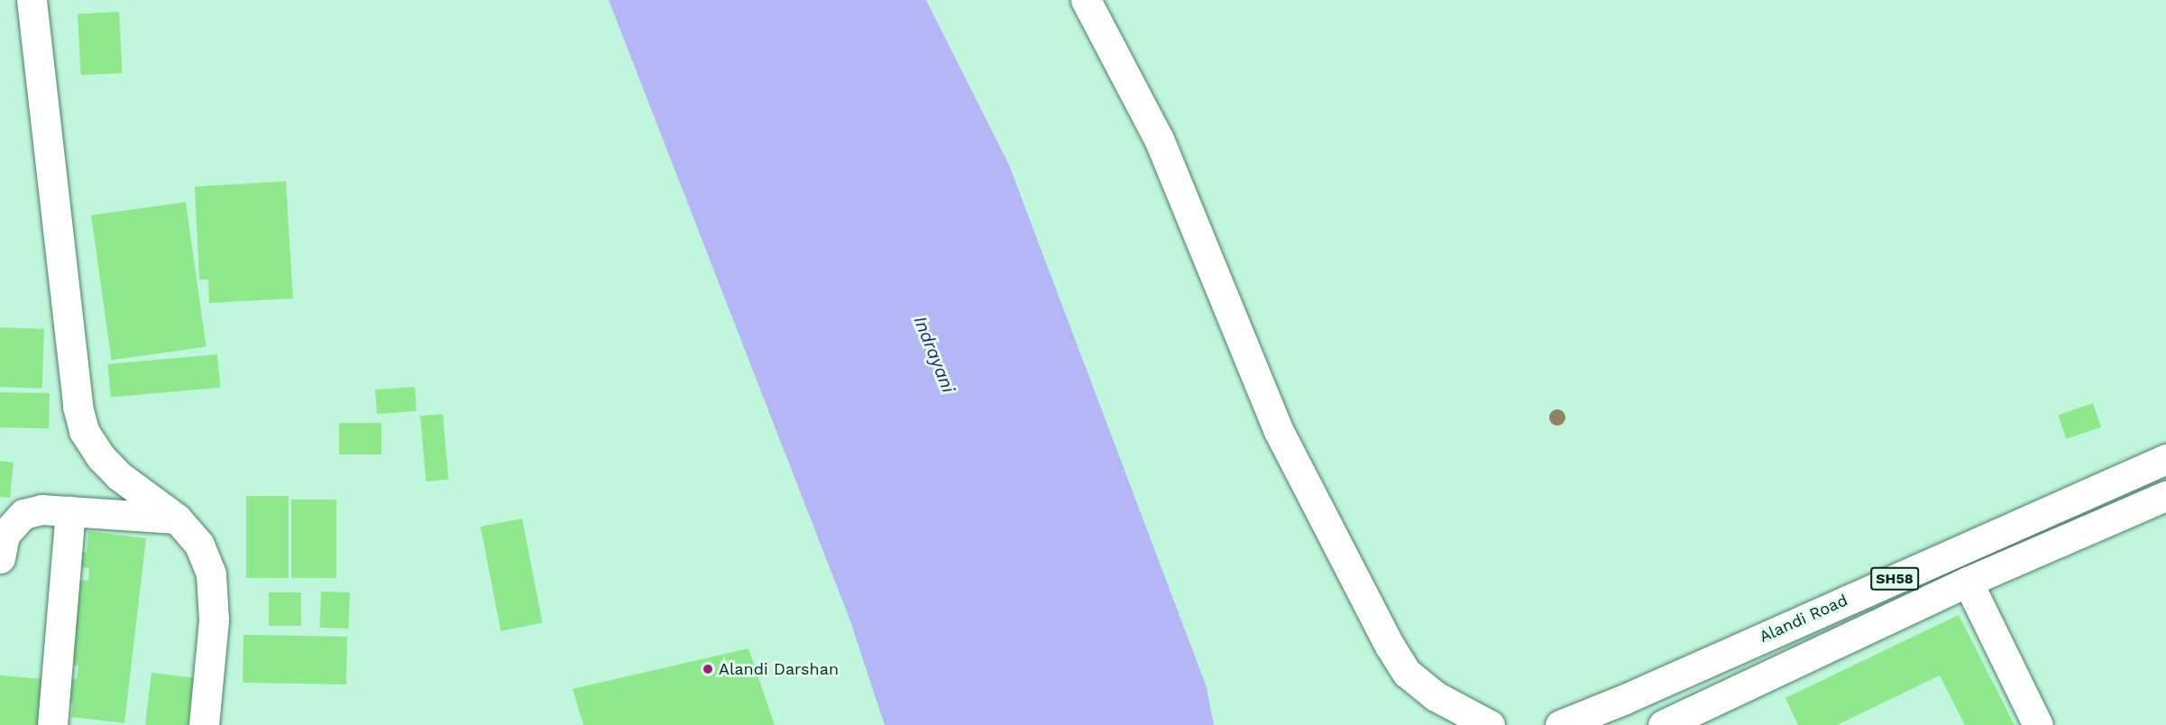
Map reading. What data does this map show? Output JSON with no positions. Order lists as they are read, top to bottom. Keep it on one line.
{"streets":{"street":["SH58","Alandi Road"]},"water":["Indrayani"],"places":["Alandi Darshan"]}
